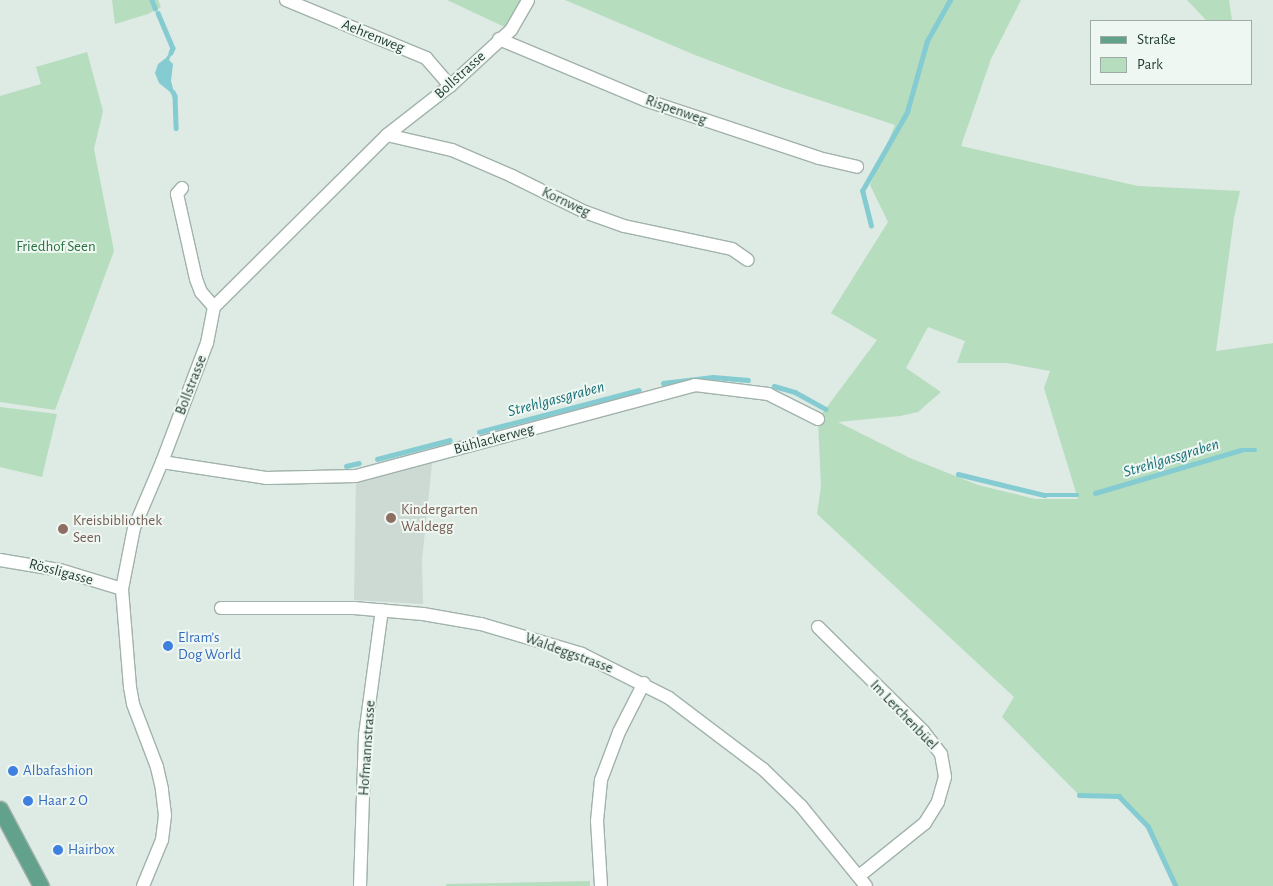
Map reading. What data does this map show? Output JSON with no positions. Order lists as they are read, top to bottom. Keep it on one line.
{"streets":{"street":["Aehrenweg","Bollstrasse","Rispenweg","Kornweg","Bühlackerweg","Rössligasse","Waldeggstrasse","Im Lerchenbüel","Hofmannstrasse"]},"crossings":[["Aehrenweg","Bollstrasse"],["Bollstrasse","Rispenweg"],["Bollstrasse","Kornweg"],["Bollstrasse","Bühlackerweg"],["Bollstrasse","Rössligasse"],["Waldeggstrasse","Im Lerchenbüel"],["Waldeggstrasse","Hofmannstrasse"]],"water":["Strehlgassgraben"],"parks":["Friedhof Seen"],"places":["Kindergarten Waldegg","Kreisbibliothek Seen","Elram’s Dog World","Albafashion","Haar 2 O","Hairbox"],"legend":["Straße","Park"]}
